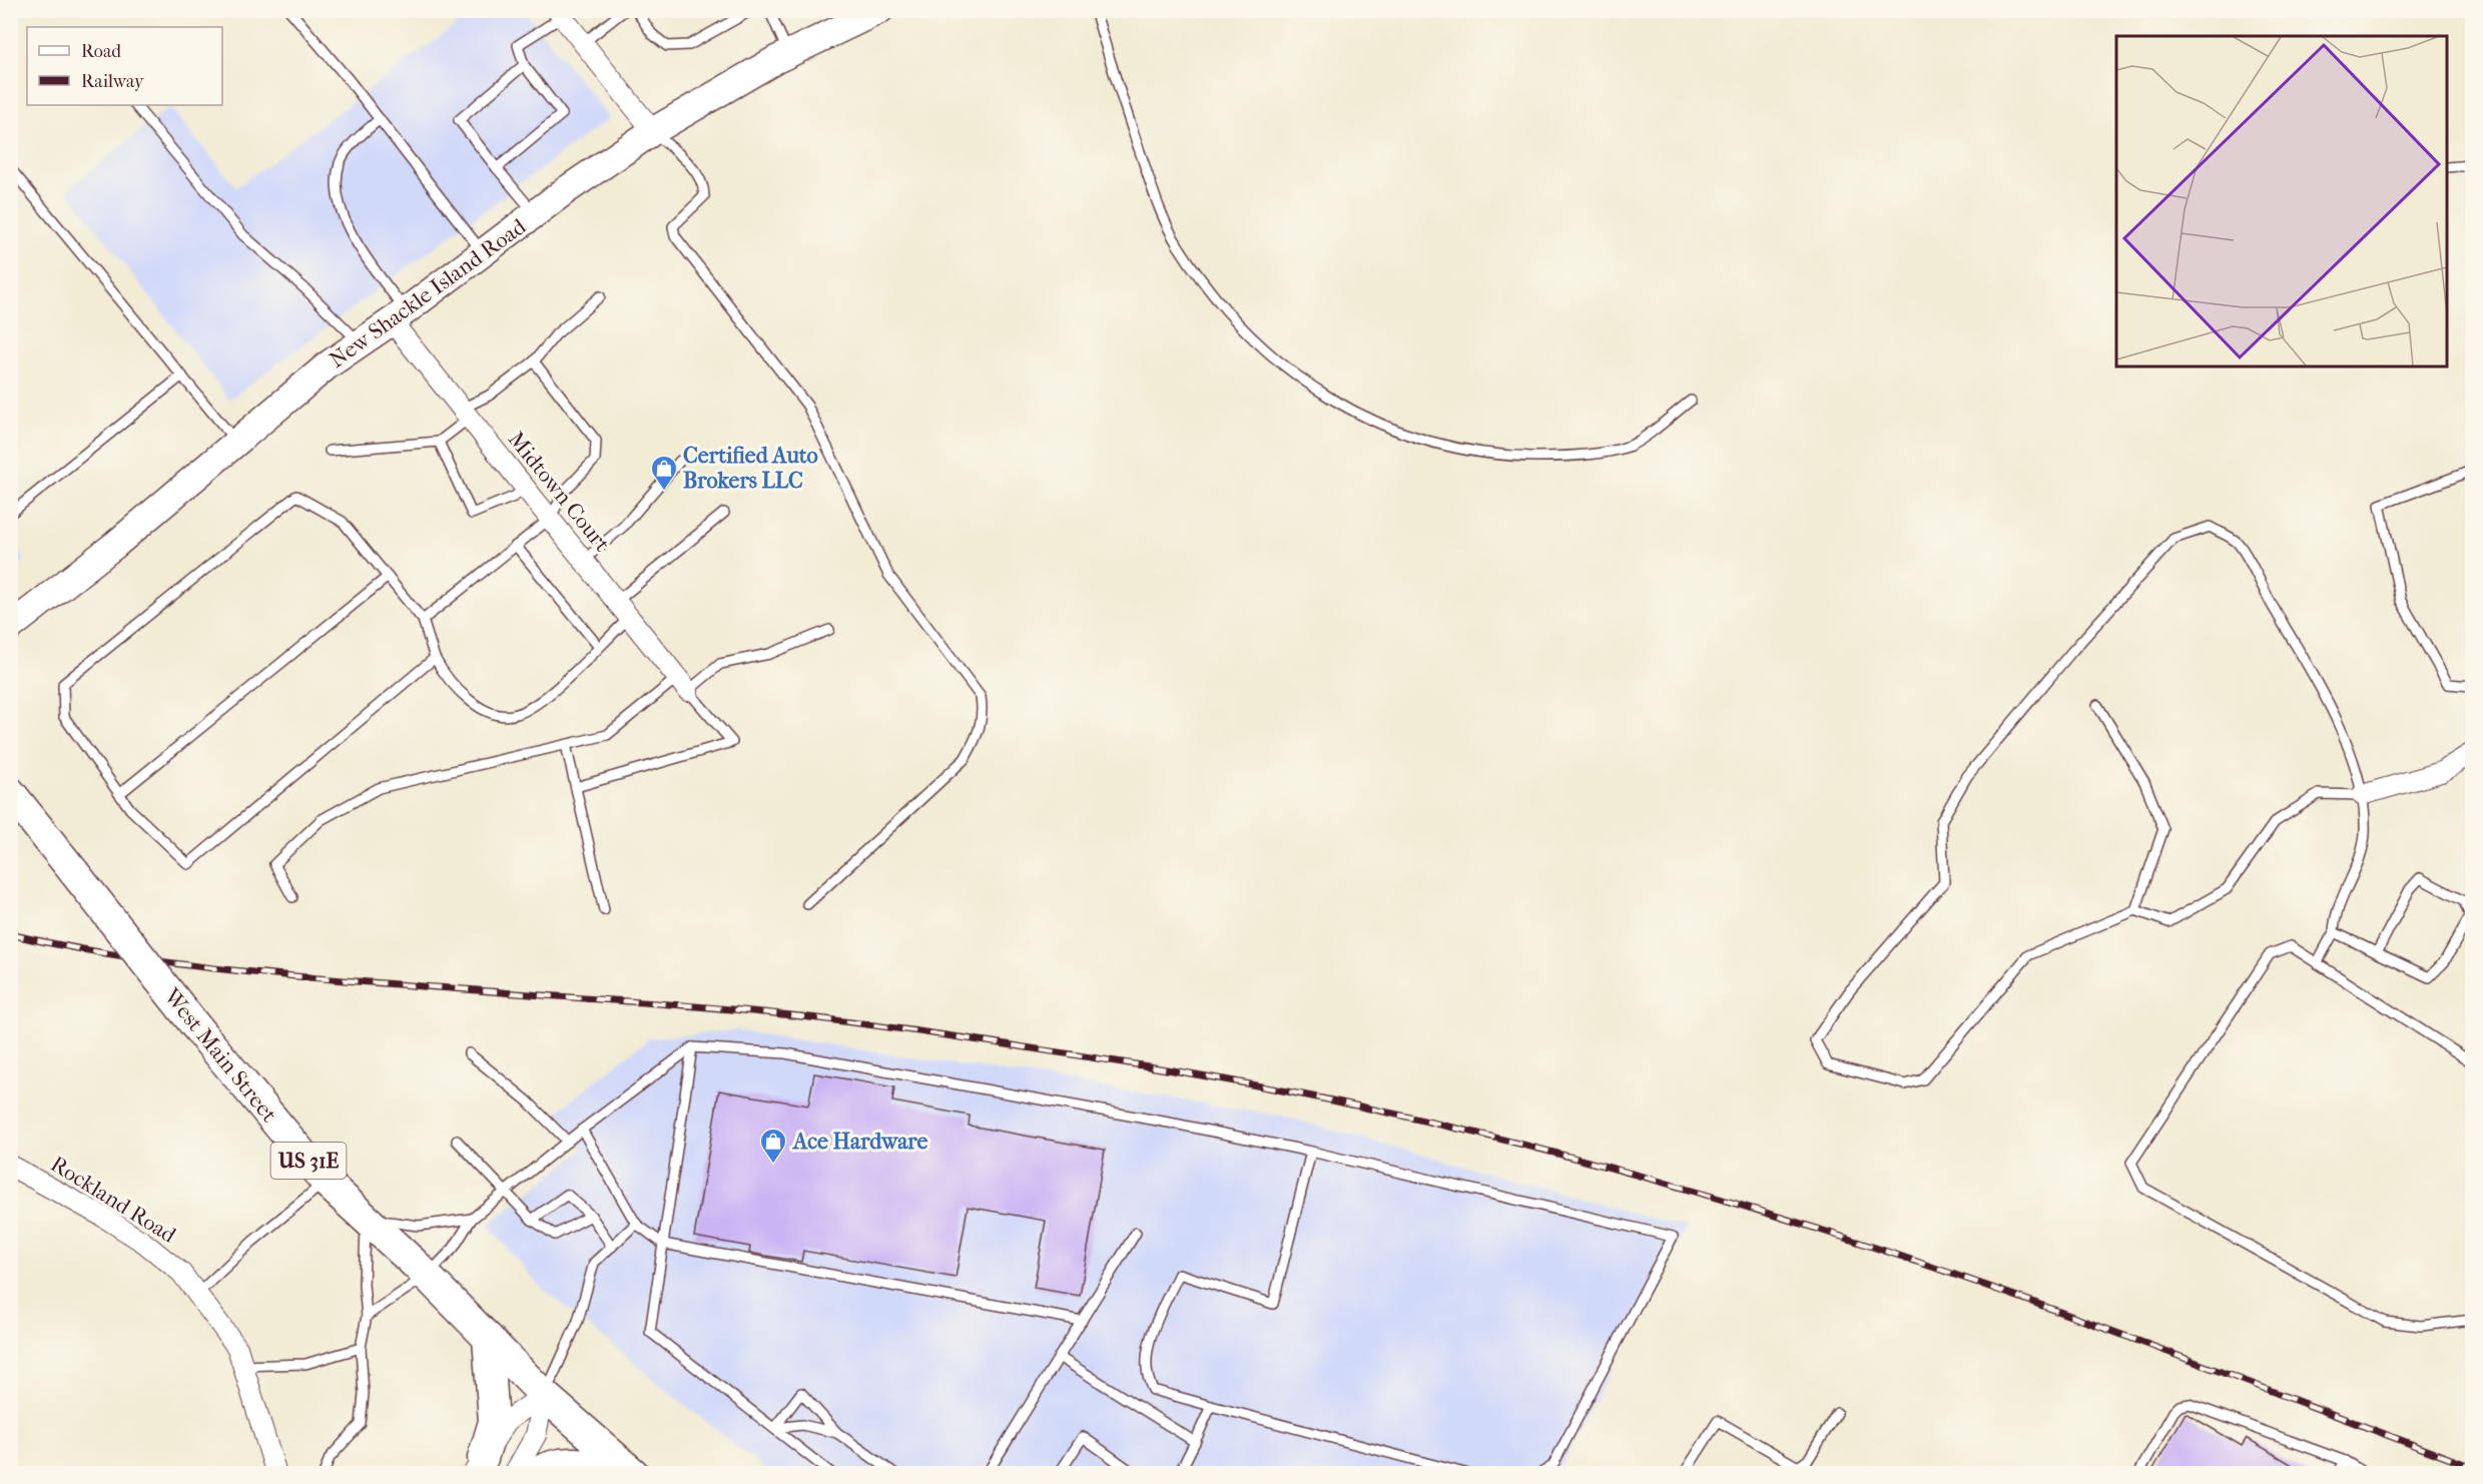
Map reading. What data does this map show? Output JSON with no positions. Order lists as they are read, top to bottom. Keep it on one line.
{"streets":{"main road":["New Shackle Island Road","West Main Street","US 31E"],"street":["Midtown Court","Rockland Road"]},"crossings":[["New Shackle Island Road","Midtown Court"]],"places":{"shop":["Certified Auto Brokers LLC","Ace Hardware"]},"legend":["Road","Railway"]}
